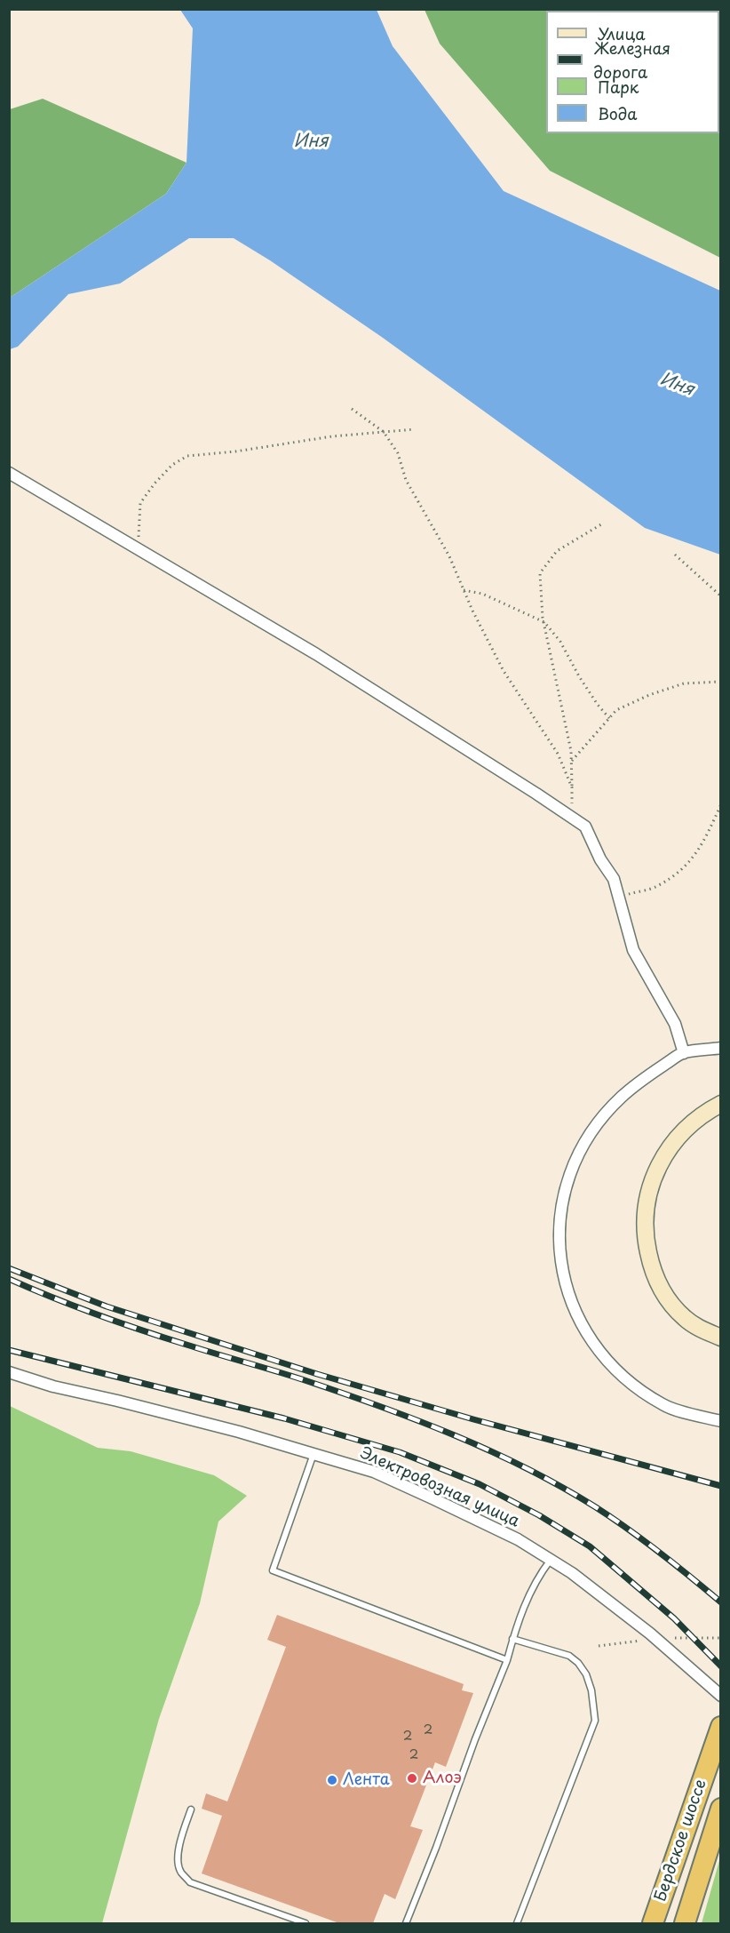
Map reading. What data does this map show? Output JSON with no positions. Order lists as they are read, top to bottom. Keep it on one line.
{"streets":{"highway":["Бердское шоссе"],"street":["Электровозная улица"]},"water":["Иня"],"places":["Алоэ","Лента"],"house_numbers":["2","2","2"],"legend":["Улица","Железная дорога","Парк","Вода"]}
